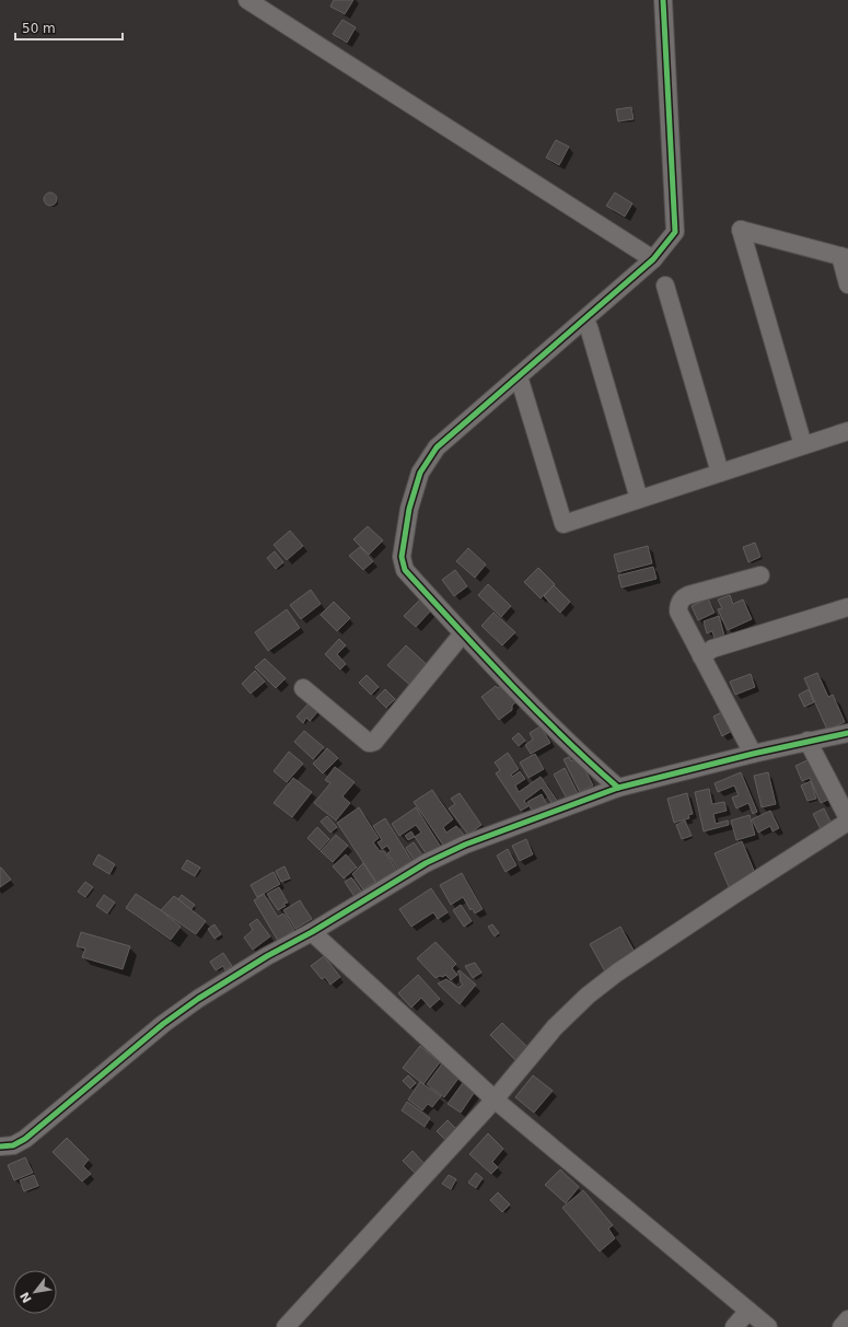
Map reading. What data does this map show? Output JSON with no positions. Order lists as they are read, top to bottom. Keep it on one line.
{"scale_bar":"50 m","north":"bottom left"}
